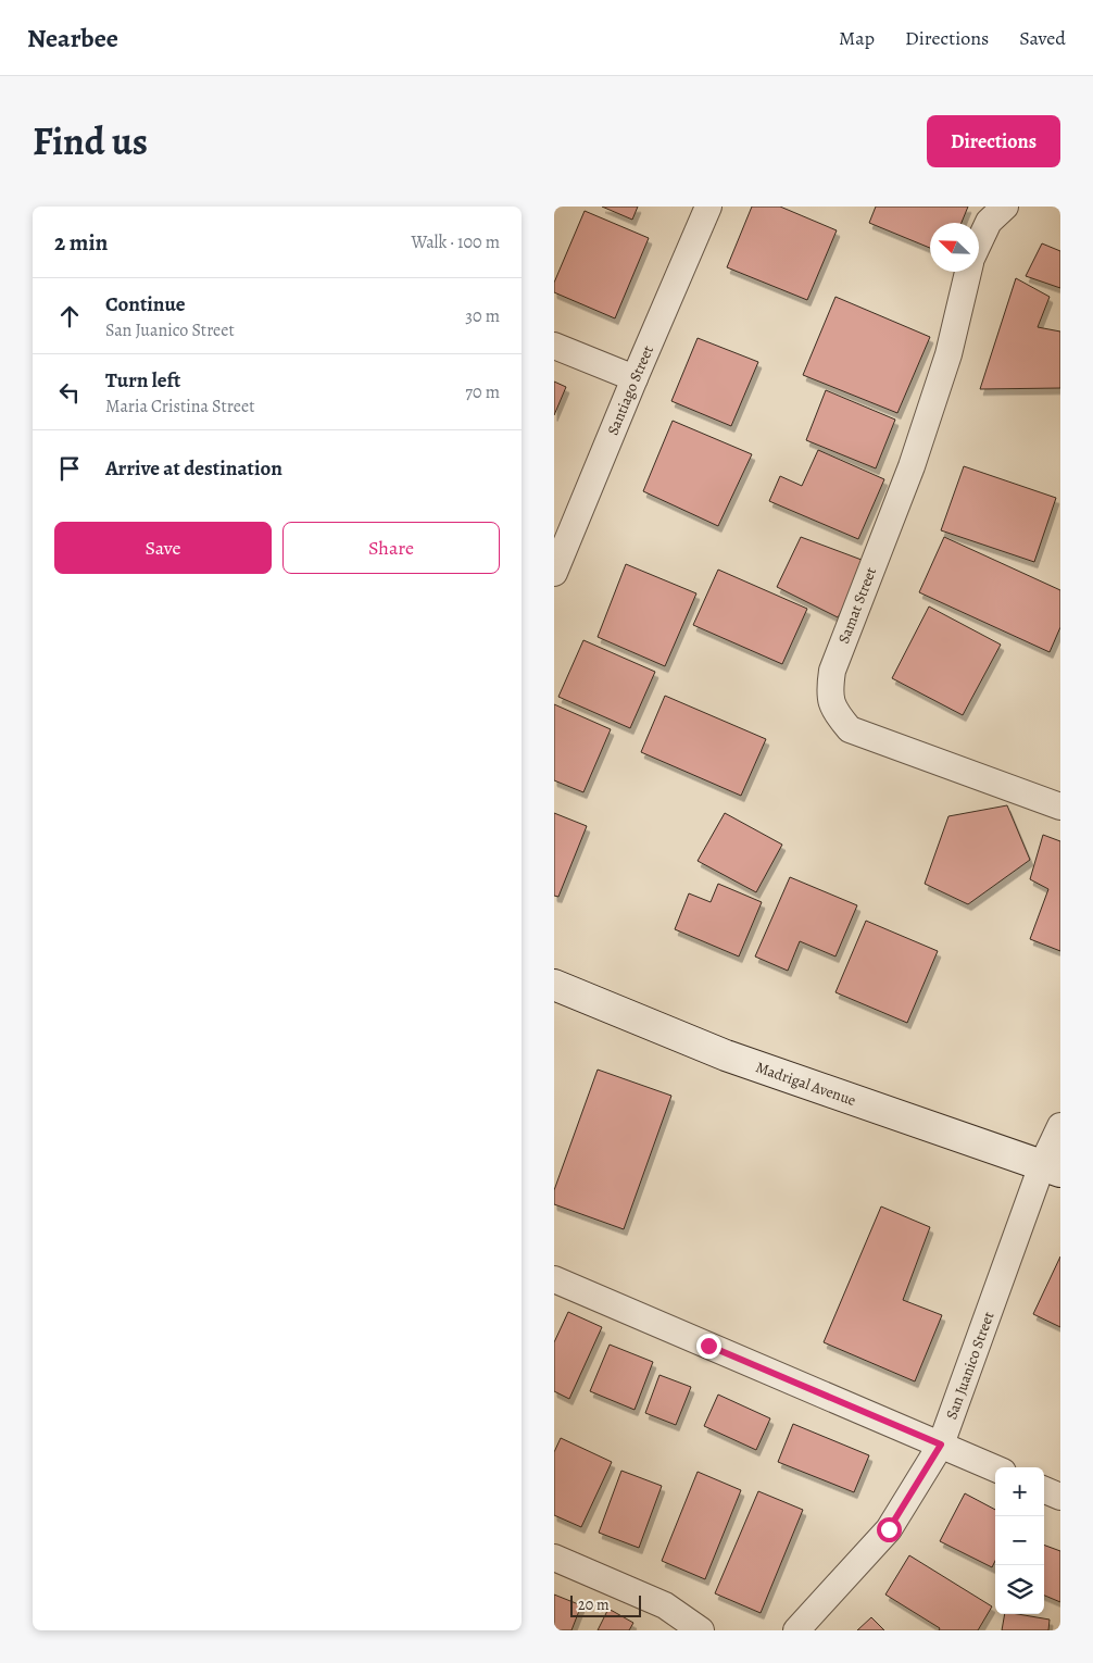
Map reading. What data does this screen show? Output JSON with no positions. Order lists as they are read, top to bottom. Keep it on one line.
{"streets":{"street":["Santiago Street","Samat Street","Madrigal Avenue","San Juanico Street"]},"crossings":[["Madrigal Avenue","San Juanico Street"]],"scale_bar":"20 m","north":"top left","page":{"header":"Nearbee","nav":["Map","Directions","Saved"],"title":"Find us","buttons":["Directions",["Save","Share"]],"heading":["2 min","Walk · 100 m"],"list":[["Continue","San Juanico Street","30 m"],["Turn left","Maria Cristina Street","70 m"],"Arrive at destination"],"map_buttons":["+","−"],"scale":"20 m"}}
